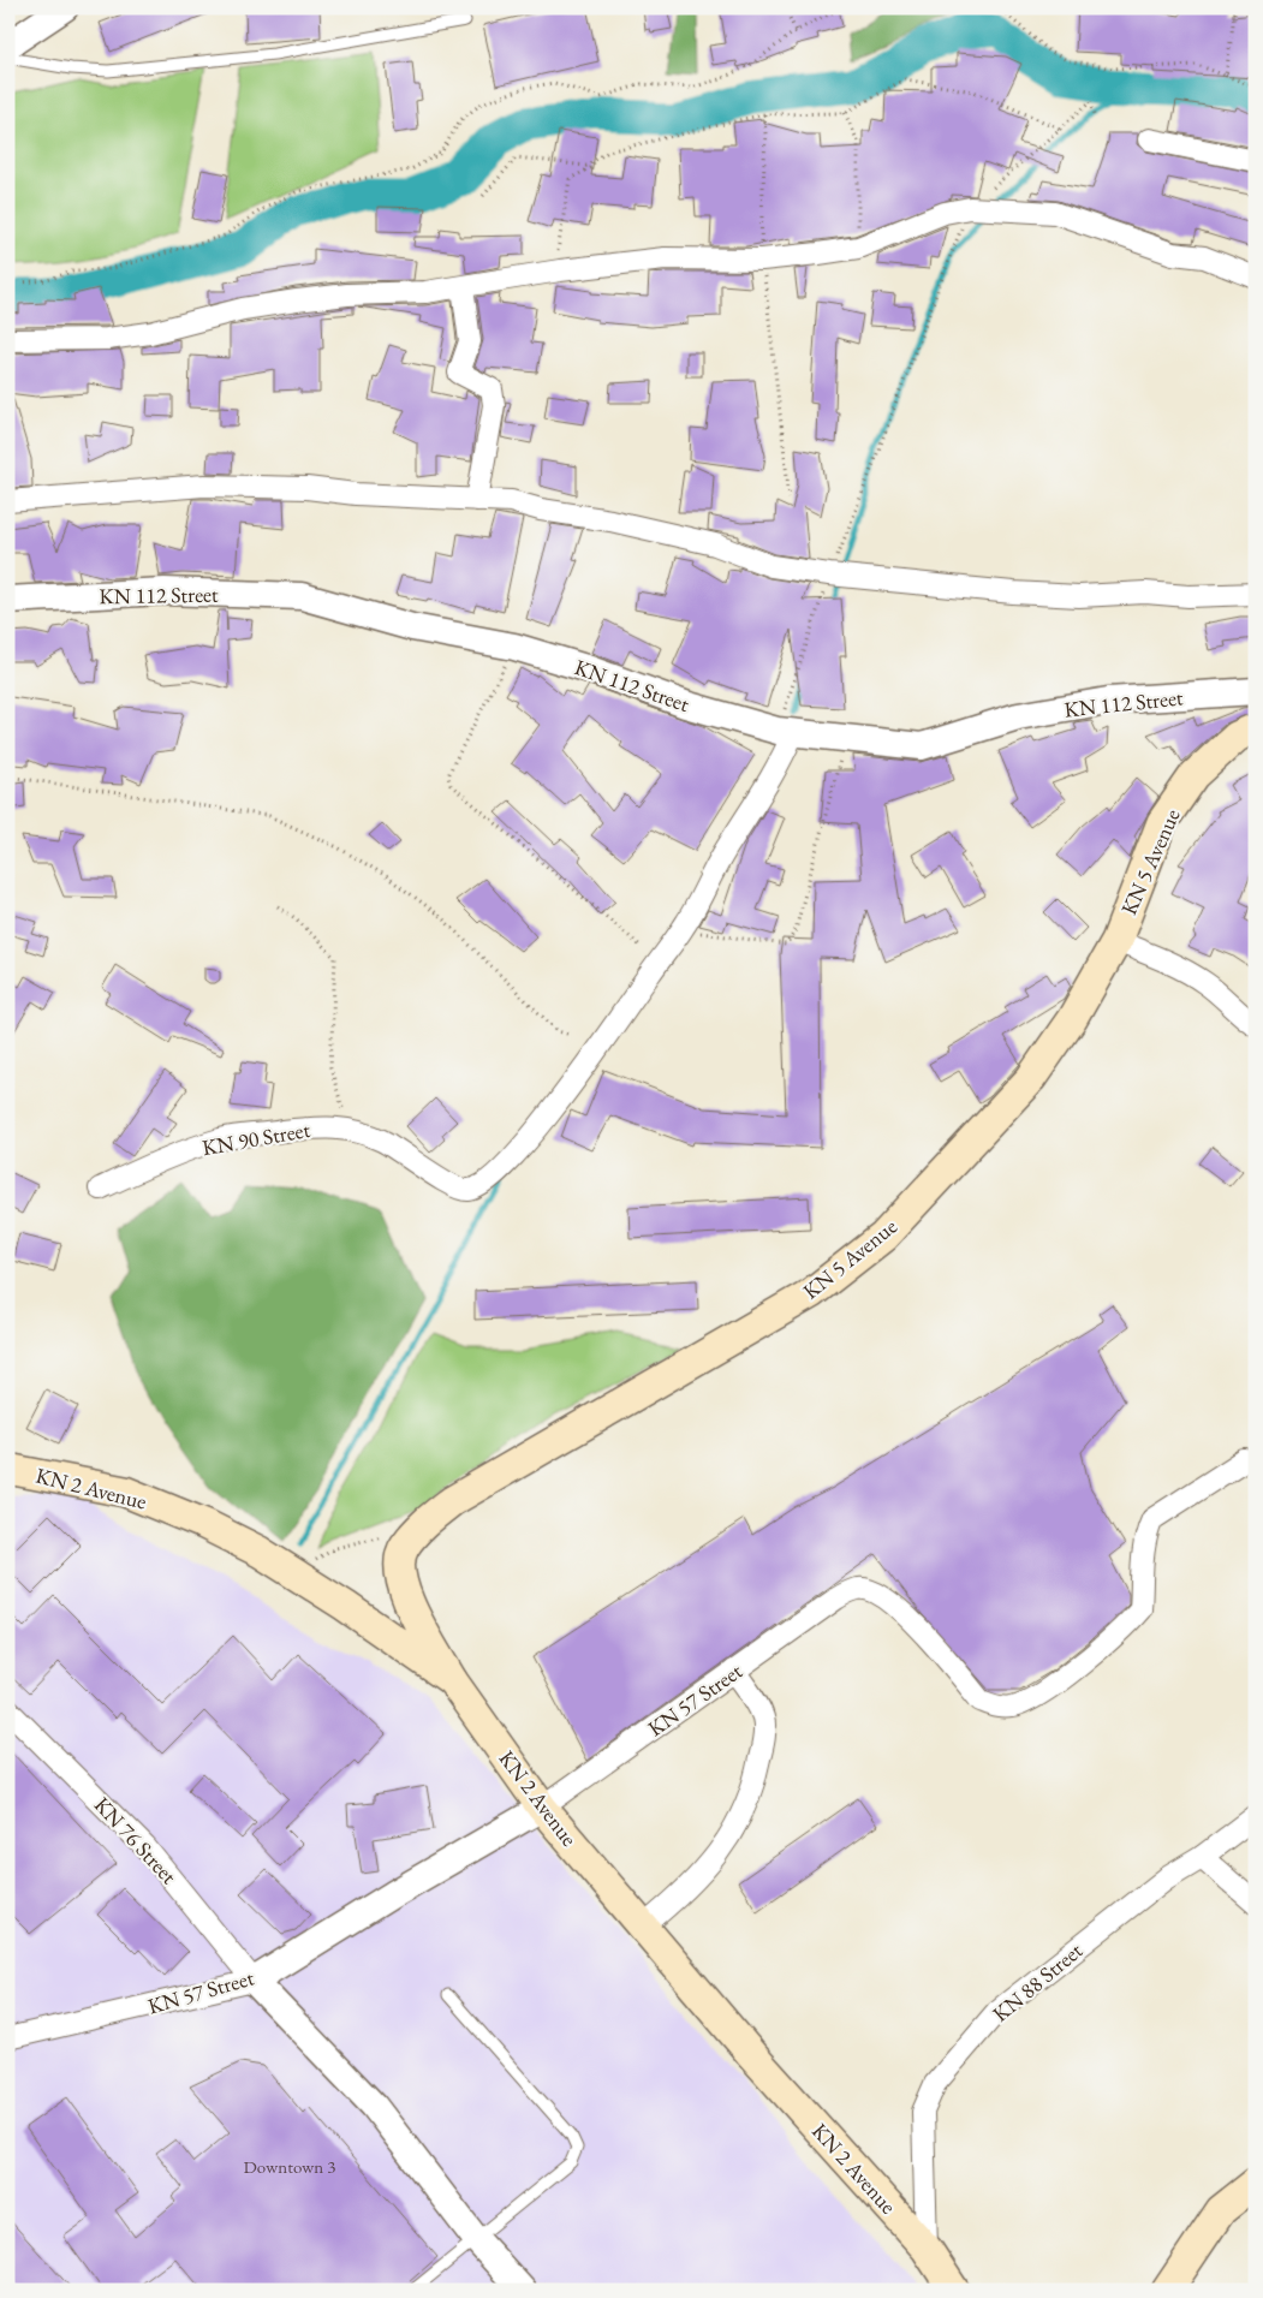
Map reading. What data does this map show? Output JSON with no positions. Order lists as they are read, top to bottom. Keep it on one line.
{"streets":{"main road":["KN 5 Avenue","KN 2 Avenue"],"street":["KN 112 Street","KN 90 Street","KN 57 Street","KN 76 Street","KN 88 Street"]},"crossings":[["KN 112 Street","KN 90 Street"],["KN 5 Avenue","KN 2 Avenue"],["KN 2 Avenue","KN 57 Street"],["KN 2 Avenue","KN 88 Street"],["KN 57 Street","KN 76 Street"]],"house_numbers":["Downtown 3"]}
